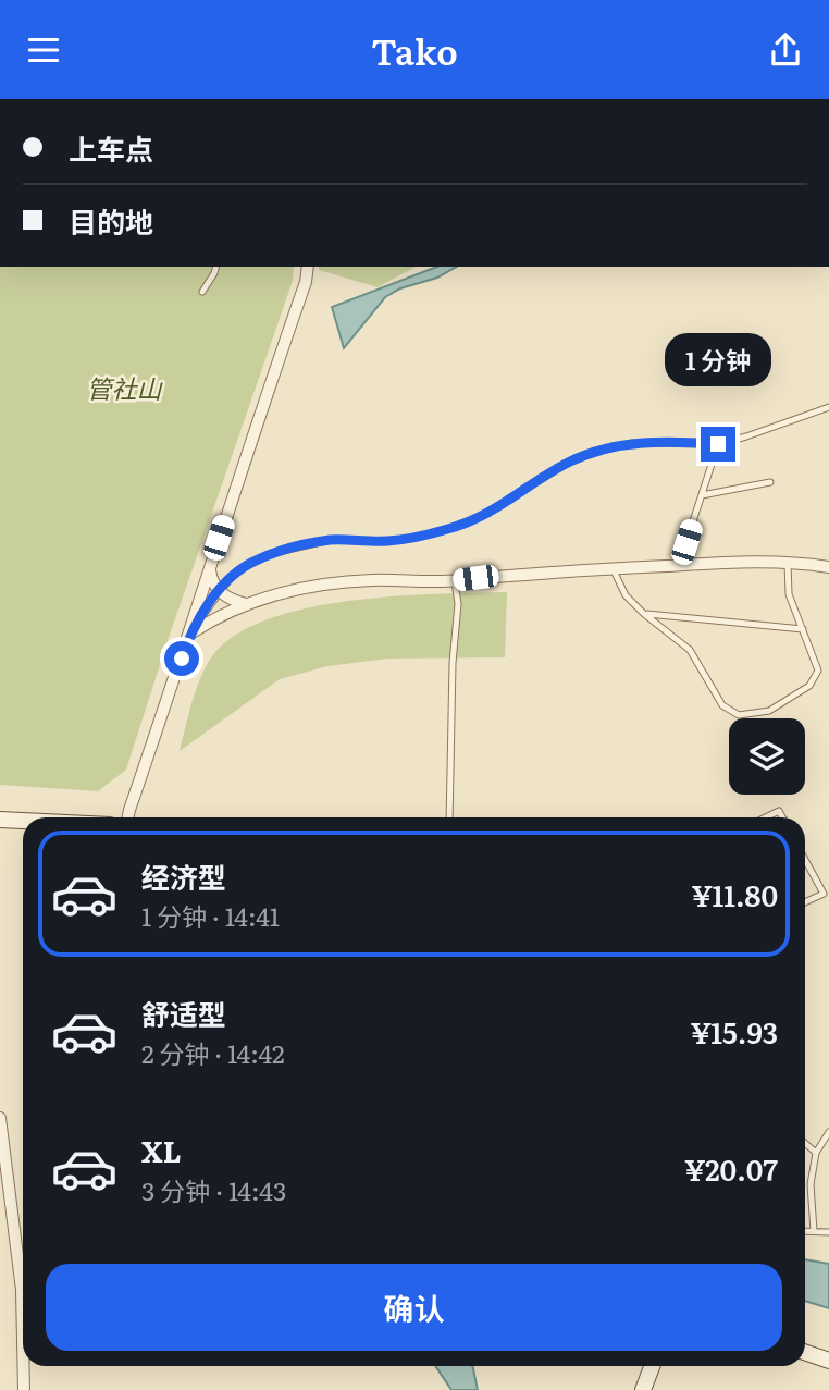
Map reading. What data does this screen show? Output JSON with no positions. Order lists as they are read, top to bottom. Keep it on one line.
{"parks":["管社山"],"page":{"header":"Tako","banner":["上车点","目的地"],"bubble":"1 分钟","list":[{"name":"经济型","note":"1 分钟 · 14:41","value":"¥11.80"},{"name":"舒适型","note":"2 分钟 · 14:42","value":"¥15.93"},{"name":"XL","note":"3 分钟 · 14:43","value":"¥20.07"}],"buttons":"确认"}}
